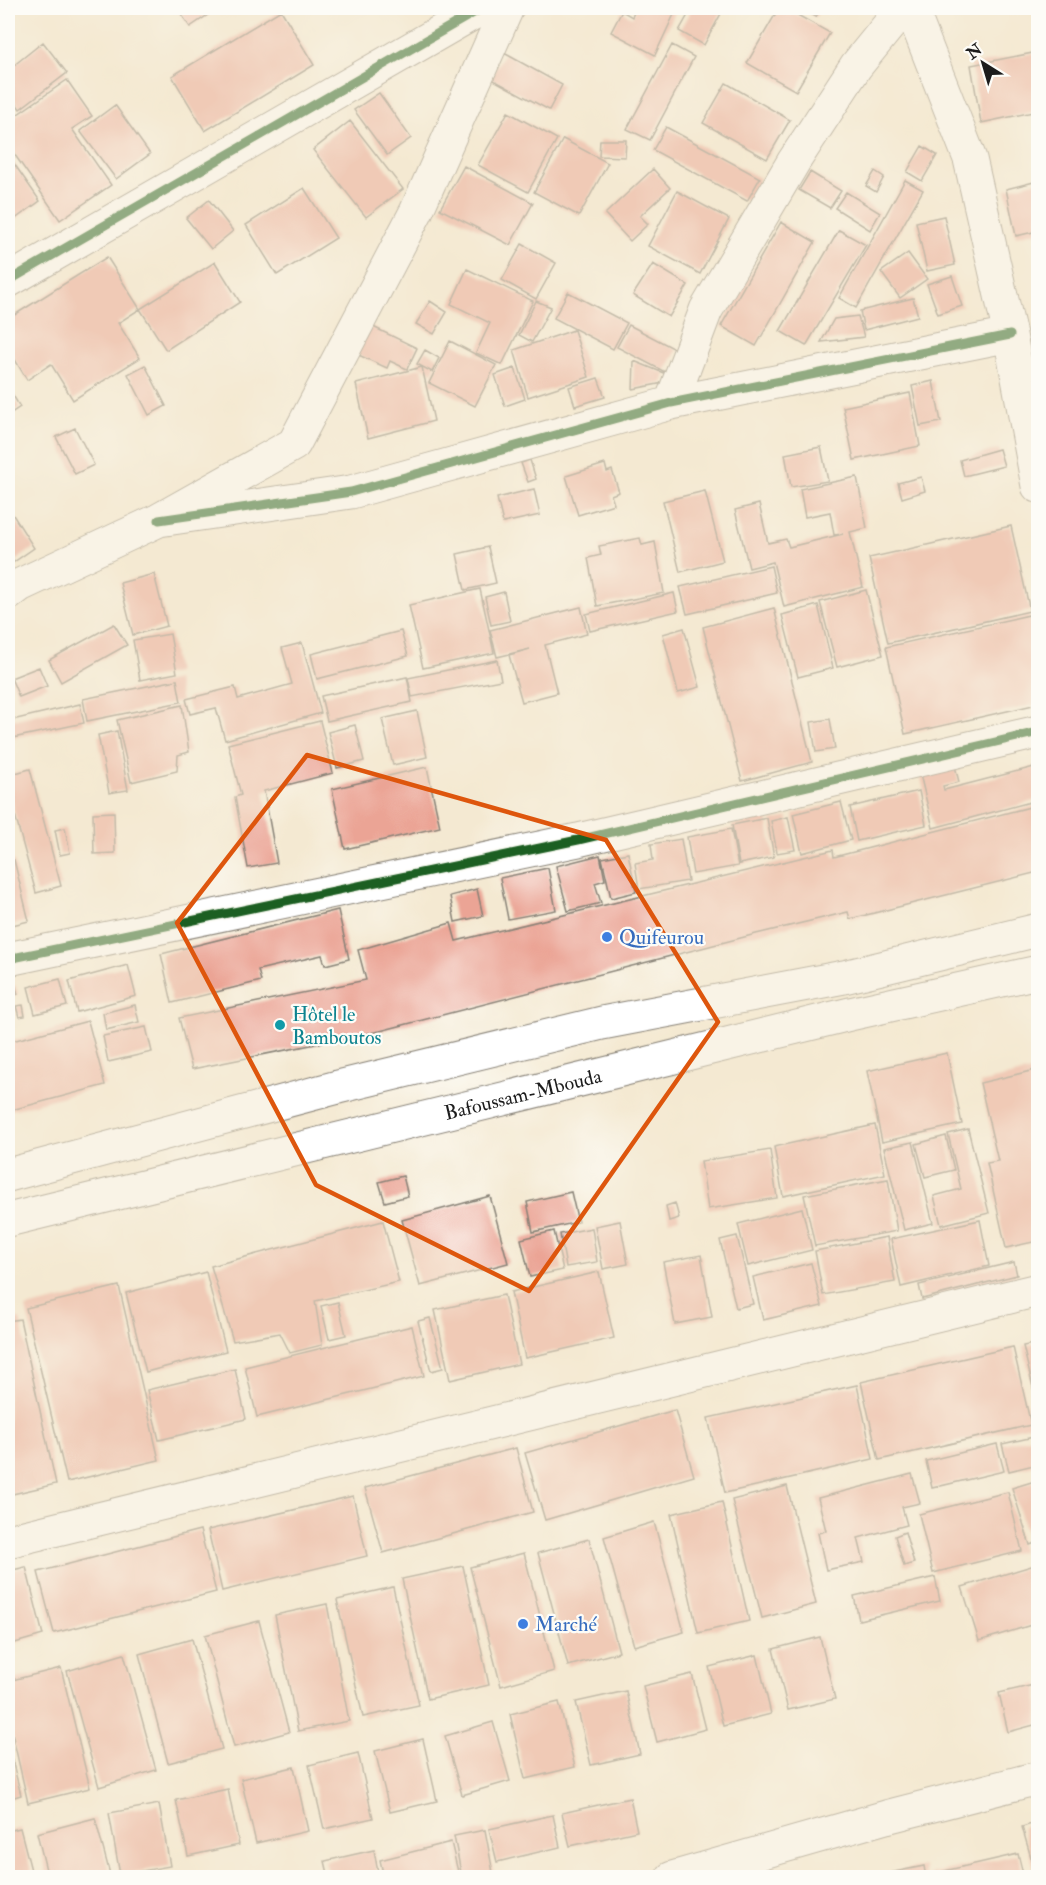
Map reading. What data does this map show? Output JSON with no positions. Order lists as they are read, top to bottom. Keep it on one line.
{"streets":{"main road":["Bafoussam-Mbouda"]},"places":["Quifeurou","Hôtel le Bamboutos","Marché"],"north":"top left"}
